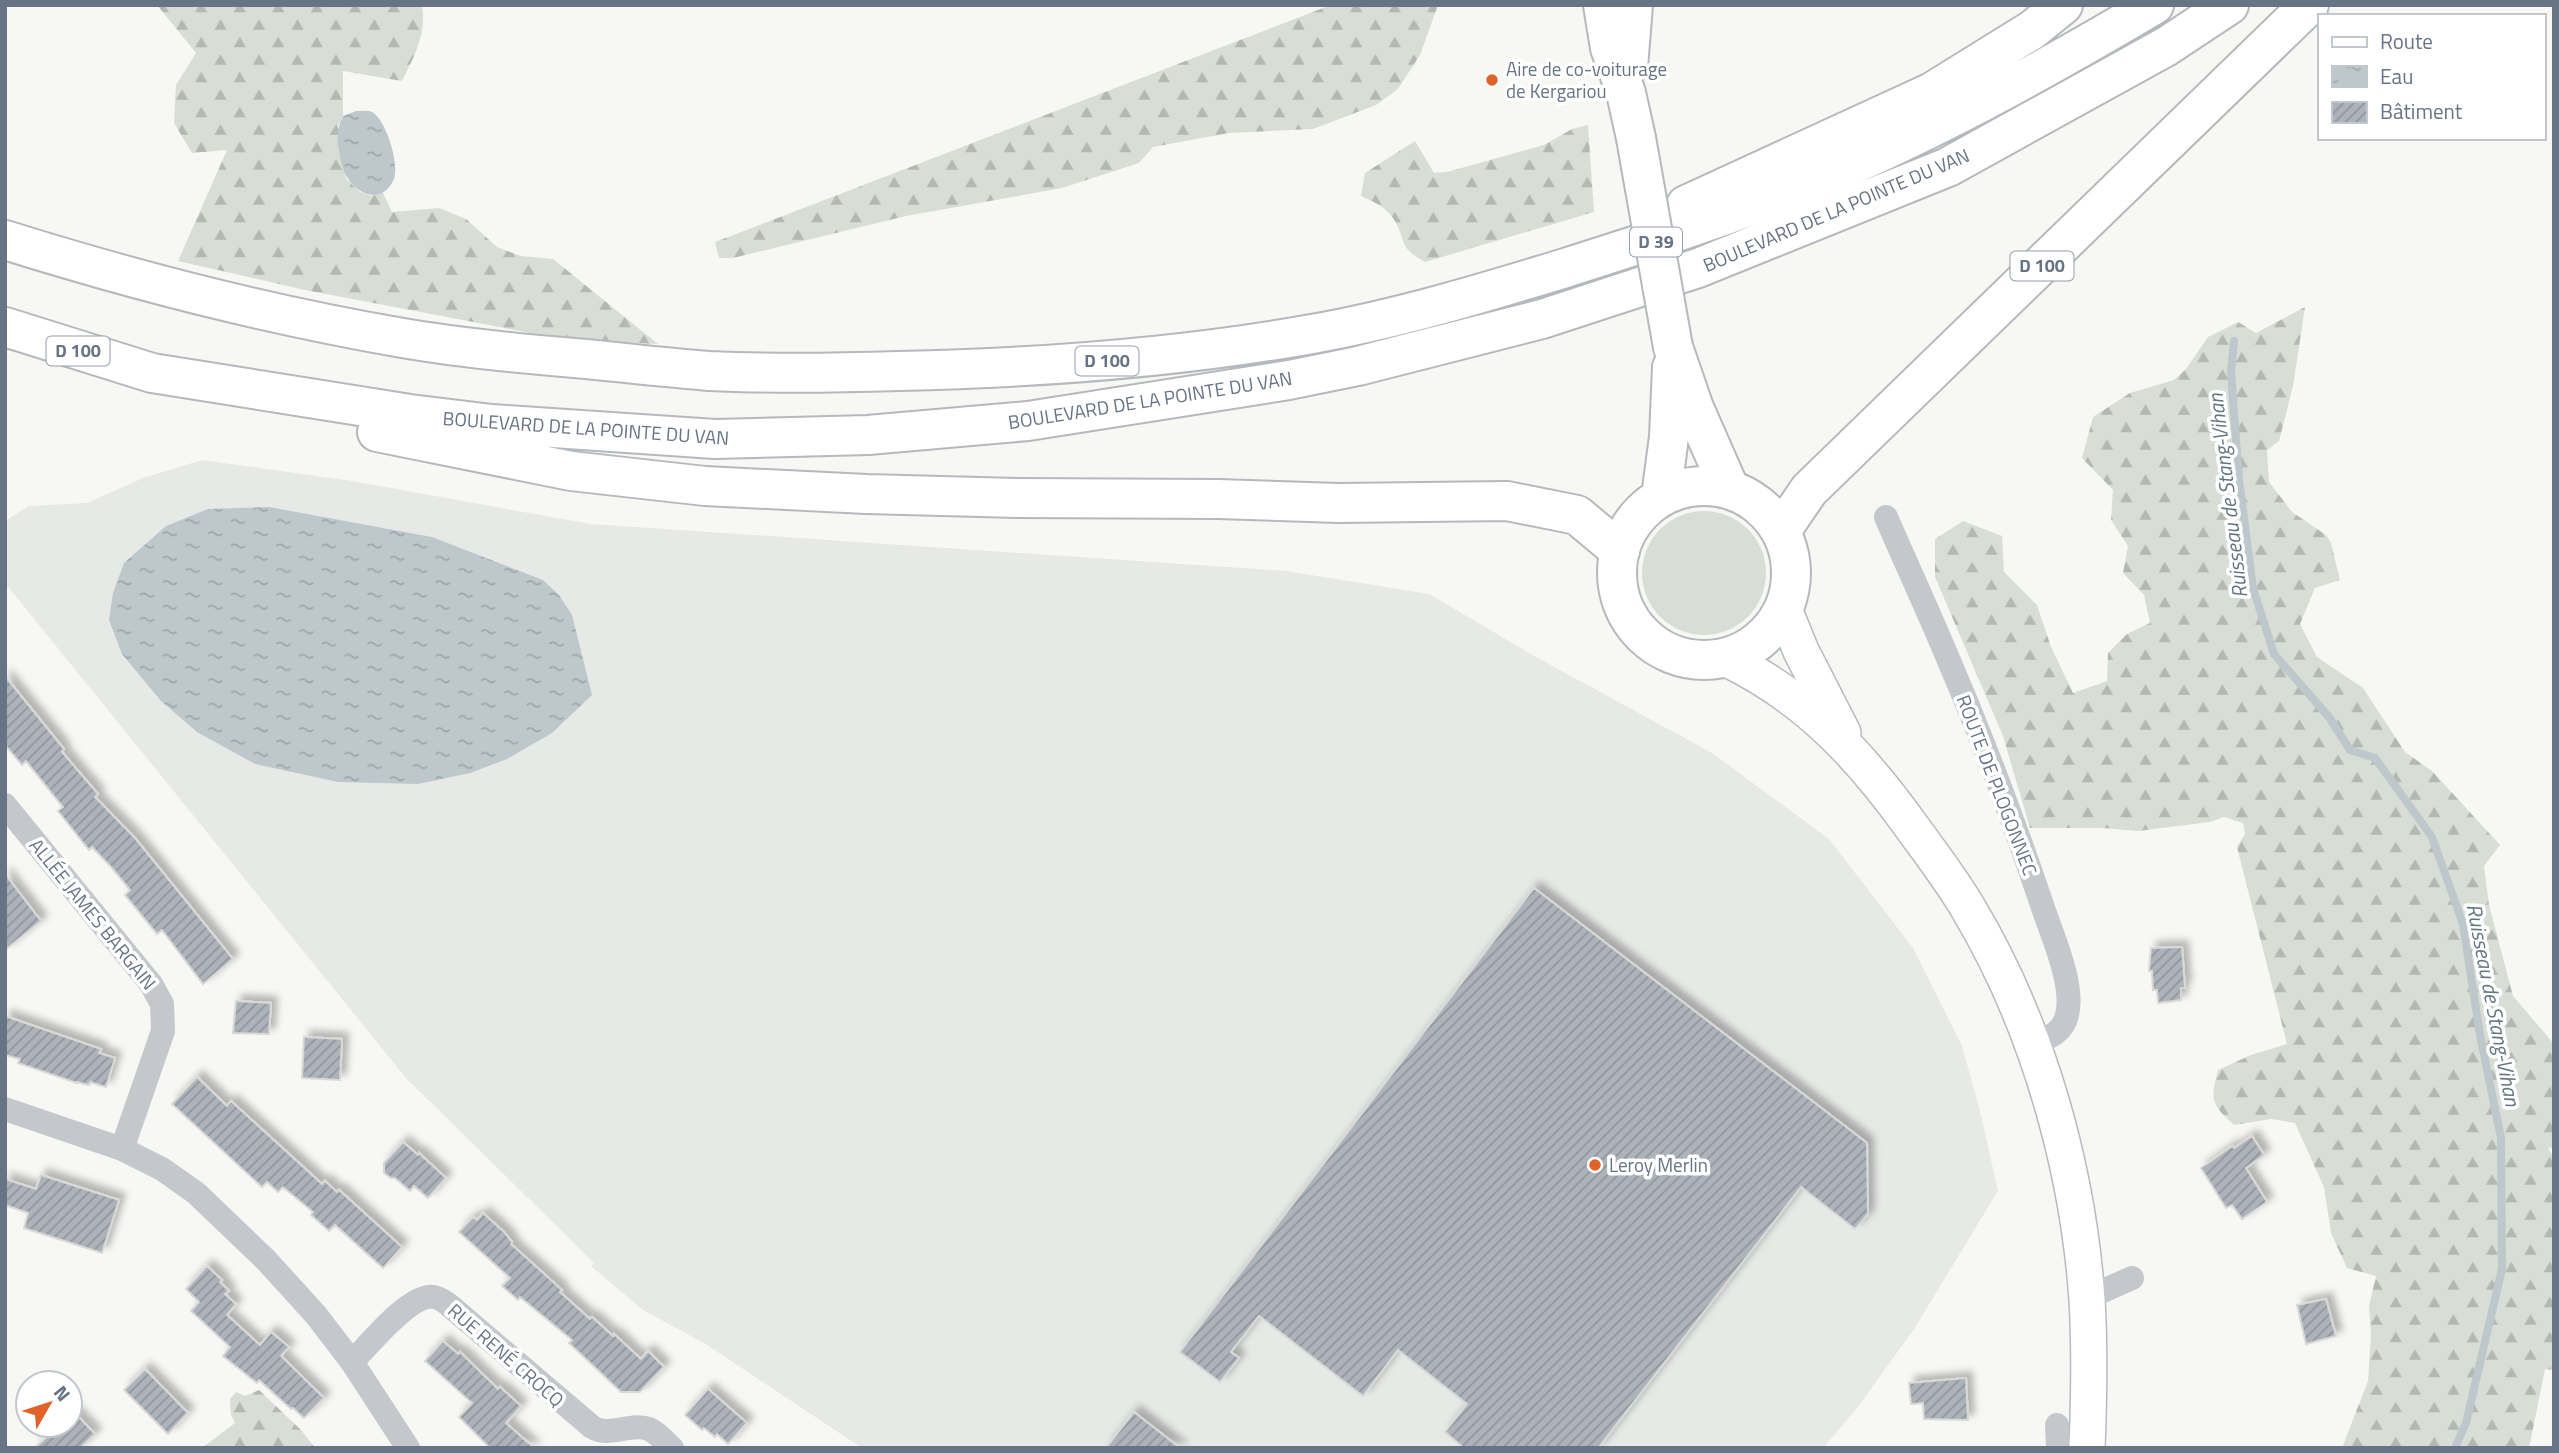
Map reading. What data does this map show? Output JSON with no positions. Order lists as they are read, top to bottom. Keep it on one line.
{"streets":{"main road":["BOULEVARD DE LA POINTE DU VAN","D 39","D 100"],"street":["ROUTE DE PLOGONNEC","ALLÉE JAMES BARGAIN","RUE RENÉ CROCQ"]},"crossings":[["BOULEVARD DE LA POINTE DU VAN","D 100"],["D 39","D 100"]],"water":["Ruisseau de Stang-Vihan"],"places":["Aire de co-voiturage de Kergariou","Leroy Merlin"],"legend":["Route","Eau","Bâtiment"],"north":"top right"}
